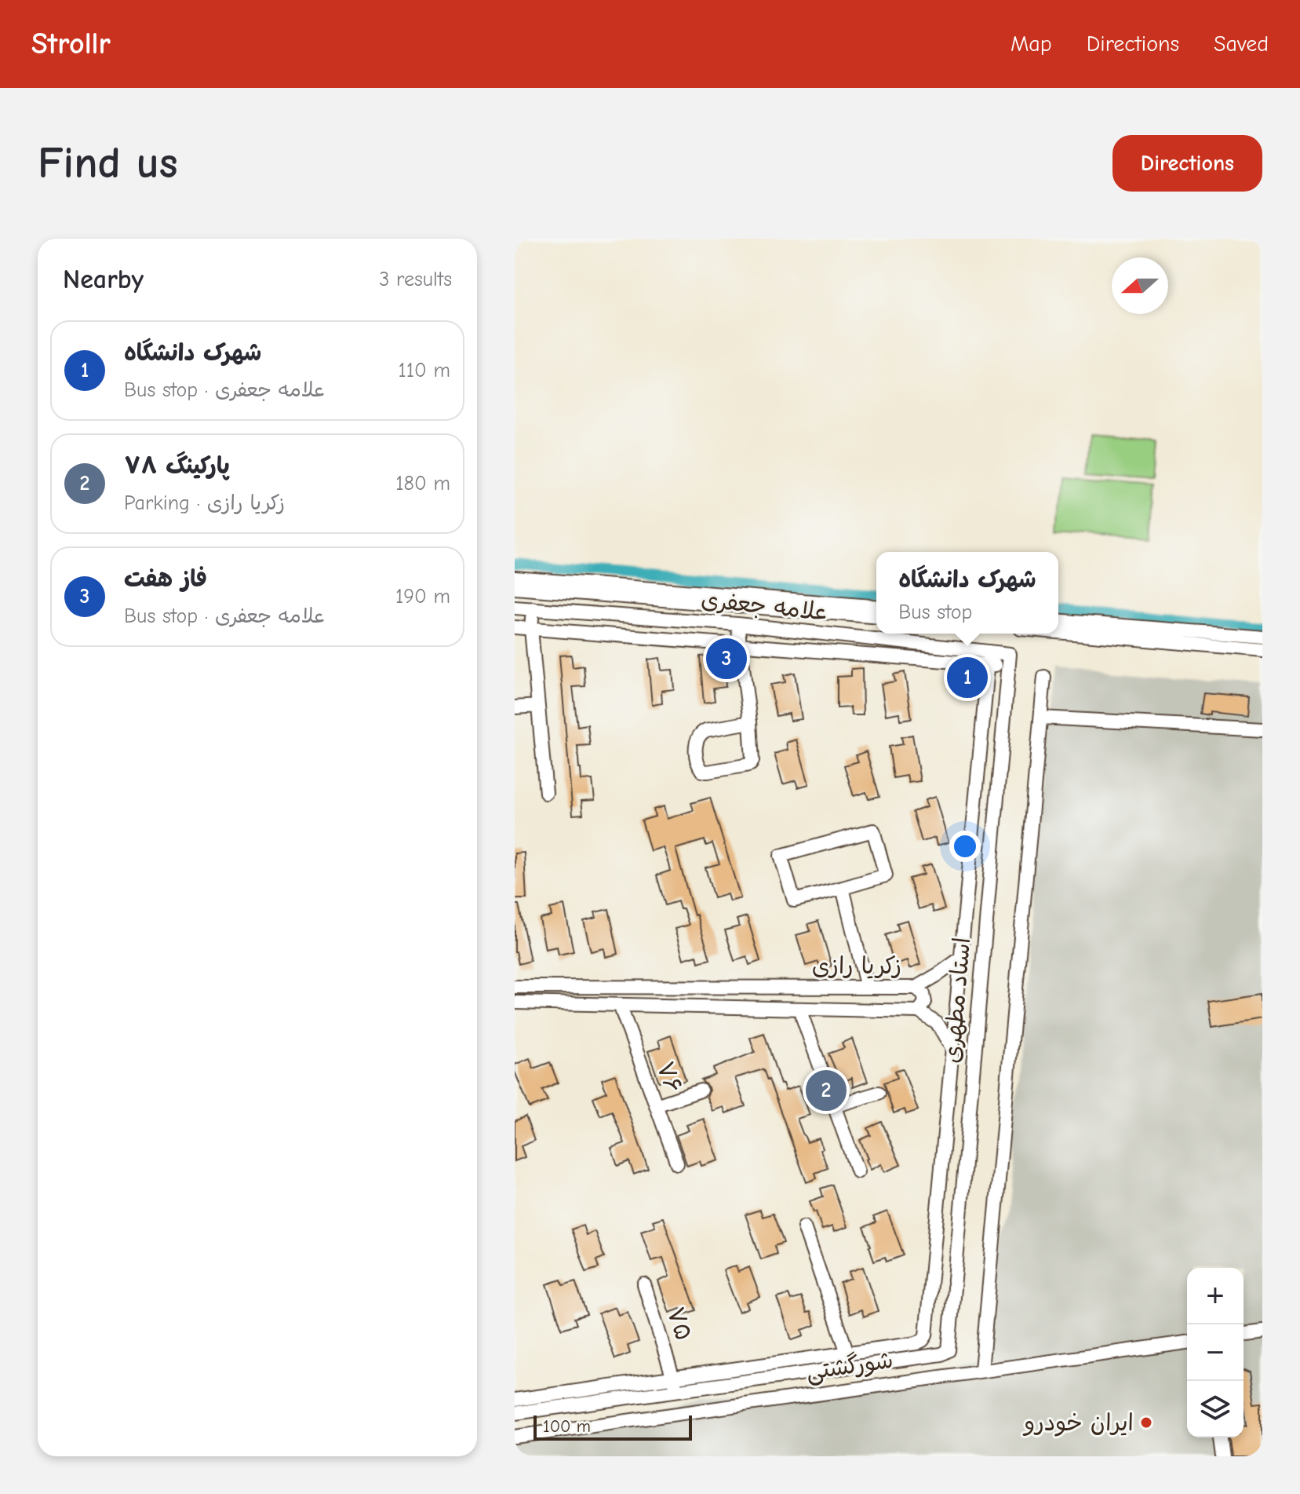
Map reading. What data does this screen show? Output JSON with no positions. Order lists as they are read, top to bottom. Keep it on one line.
{"streets":{"street":["علامه جعفری","زکریا رازی","استاد مطهری","۷۶","۷۵","شورگشتی"]},"crossings":[["علامه جعفری","استاد مطهری"],["زکریا رازی","۷۶"],["استاد مطهری","۷۵"]],"places":["ایران خودرو"],"scale_bar":"100 m","north":"left","page":{"header":"Strollr","nav":["Map","Directions","Saved"],"buttons":"Directions","title":"Find us","heading":["Nearby","3 results"],"list":[{"mark":"1","name":"شهرک دانشگاه","note":"Bus stop · علامه جعفری","value":"110 m"},{"mark":"2","name":"پارکینگ ۷۸","note":"Parking · زکریا رازی","value":"180 m"},{"mark":"3","name":"فاز هفت","note":"Bus stop · علامه جعفری","value":"190 m"}],"popup":["شهرک دانشگاه","Bus stop"],"pins":["3","1","2"],"map_buttons":["+","−"],"scale":"100 m"}}
